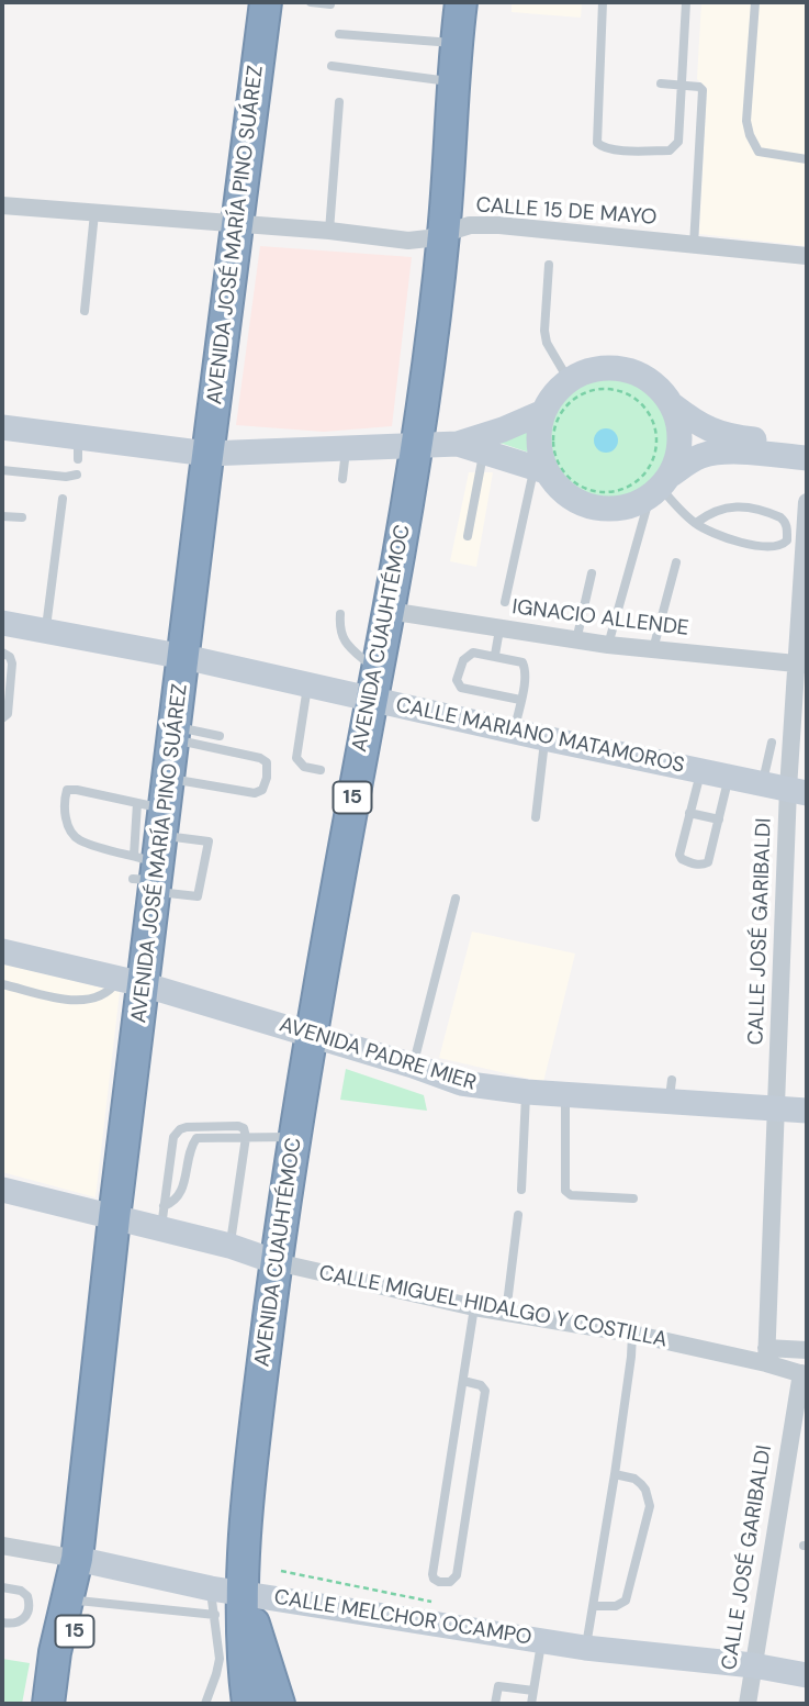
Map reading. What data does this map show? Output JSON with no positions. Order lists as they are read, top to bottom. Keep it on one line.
{"streets":{"highway":["AVENIDA JOSÉ MARÍA PINO SUÁREZ","AVENIDA CUAUHTÉMOC","15"],"street":["CALLE 15 DE MAYO","IGNACIO ALLENDE","CALLE MARIANO MATAMOROS","CALLE JOSÉ GARIBALDI","AVENIDA PADRE MIER","CALLE MIGUEL HIDALGO Y COSTILLA","CALLE MELCHOR OCAMPO"]},"crossings":[["CALLE 15 DE MAYO","AVENIDA JOSÉ MARÍA PINO SUÁREZ"],["CALLE 15 DE MAYO","AVENIDA CUAUHTÉMOC"],["AVENIDA JOSÉ MARÍA PINO SUÁREZ","CALLE MARIANO MATAMOROS"],["AVENIDA JOSÉ MARÍA PINO SUÁREZ","15"],["AVENIDA JOSÉ MARÍA PINO SUÁREZ","AVENIDA PADRE MIER"],["AVENIDA JOSÉ MARÍA PINO SUÁREZ","CALLE MIGUEL HIDALGO Y COSTILLA"],["AVENIDA JOSÉ MARÍA PINO SUÁREZ","CALLE MELCHOR OCAMPO"],["IGNACIO ALLENDE","AVENIDA CUAUHTÉMOC"],["IGNACIO ALLENDE","CALLE JOSÉ GARIBALDI"],["AVENIDA CUAUHTÉMOC","CALLE MARIANO MATAMOROS"],["AVENIDA CUAUHTÉMOC","AVENIDA PADRE MIER"],["AVENIDA CUAUHTÉMOC","CALLE MIGUEL HIDALGO Y COSTILLA"],["AVENIDA CUAUHTÉMOC","CALLE MELCHOR OCAMPO"],["CALLE MARIANO MATAMOROS","CALLE JOSÉ GARIBALDI"],["15","CALLE MELCHOR OCAMPO"],["CALLE JOSÉ GARIBALDI","AVENIDA PADRE MIER"],["CALLE JOSÉ GARIBALDI","CALLE MIGUEL HIDALGO Y COSTILLA"],["CALLE JOSÉ GARIBALDI","CALLE MELCHOR OCAMPO"]]}
